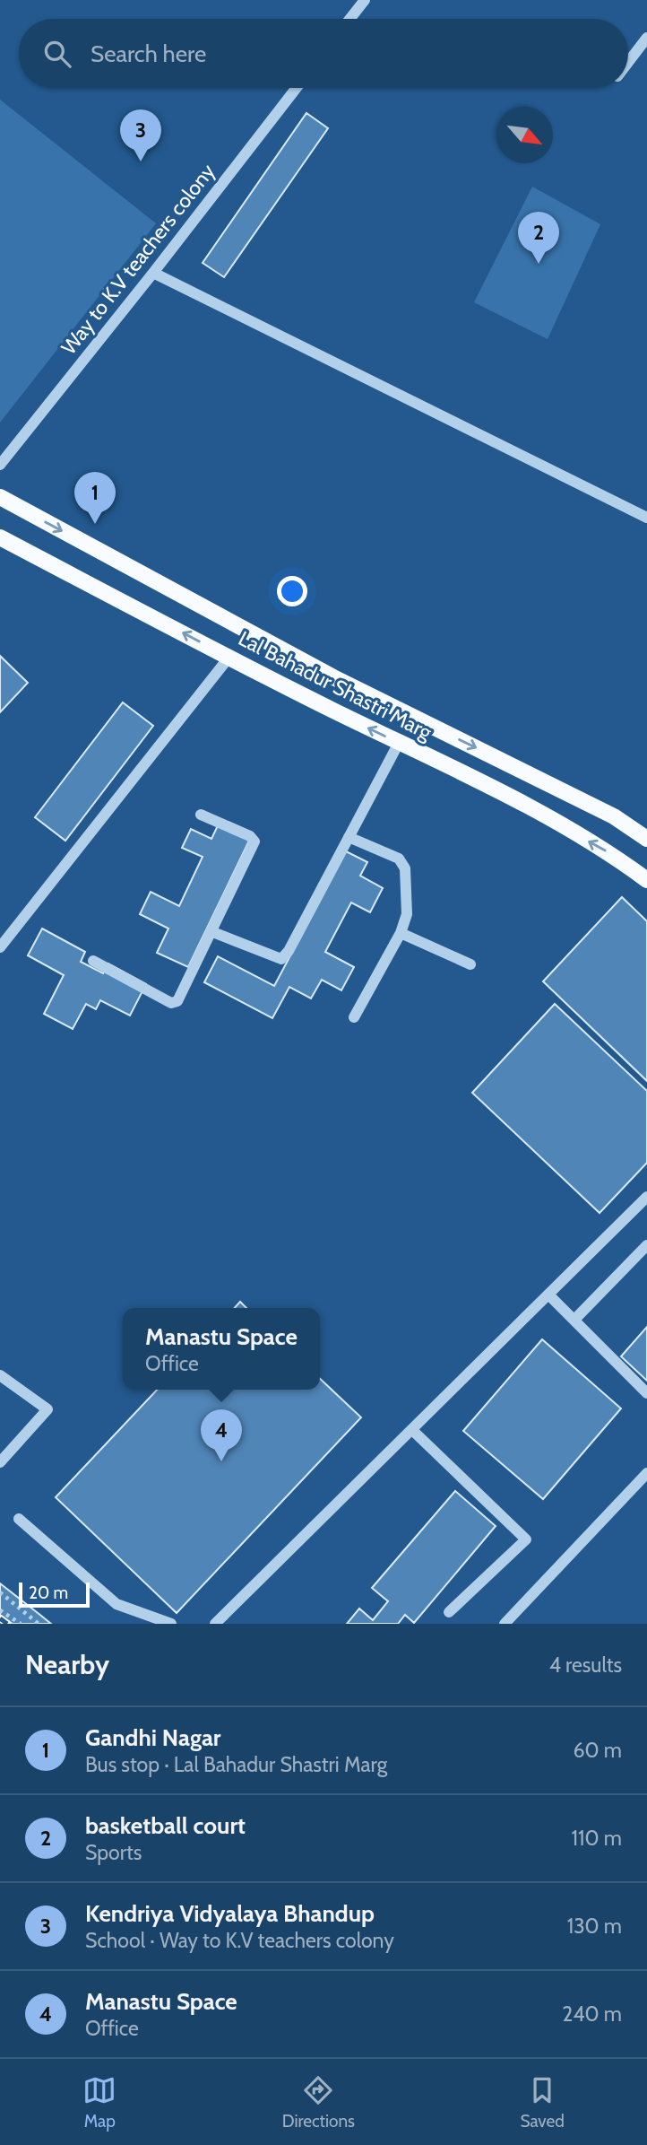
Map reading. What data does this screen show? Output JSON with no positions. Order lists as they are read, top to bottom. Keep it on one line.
{"streets":{"main road":["Lal Bahadur Shastri Marg"],"street":["Way to K.V teachers colony"]},"scale_bar":"20 m","north":"bottom right","page":{"search":"Search here","pins":["3","2","1","4"],"popup":["Manastu Space","Office"],"scale":"20 m","heading":["Nearby","4 results"],"list":[{"mark":"1","name":"Gandhi Nagar","note":"Bus stop · Lal Bahadur Shastri Marg","value":"60 m"},{"mark":"2","name":"basketball court","note":"Sports","value":"110 m"},{"mark":"3","name":"Kendriya Vidyalaya Bhandup","note":"School · Way to K.V teachers colony","value":"130 m"},{"mark":"4","name":"Manastu Space","note":"Office","value":"240 m"}],"nav":["Map","Directions","Saved"]}}
